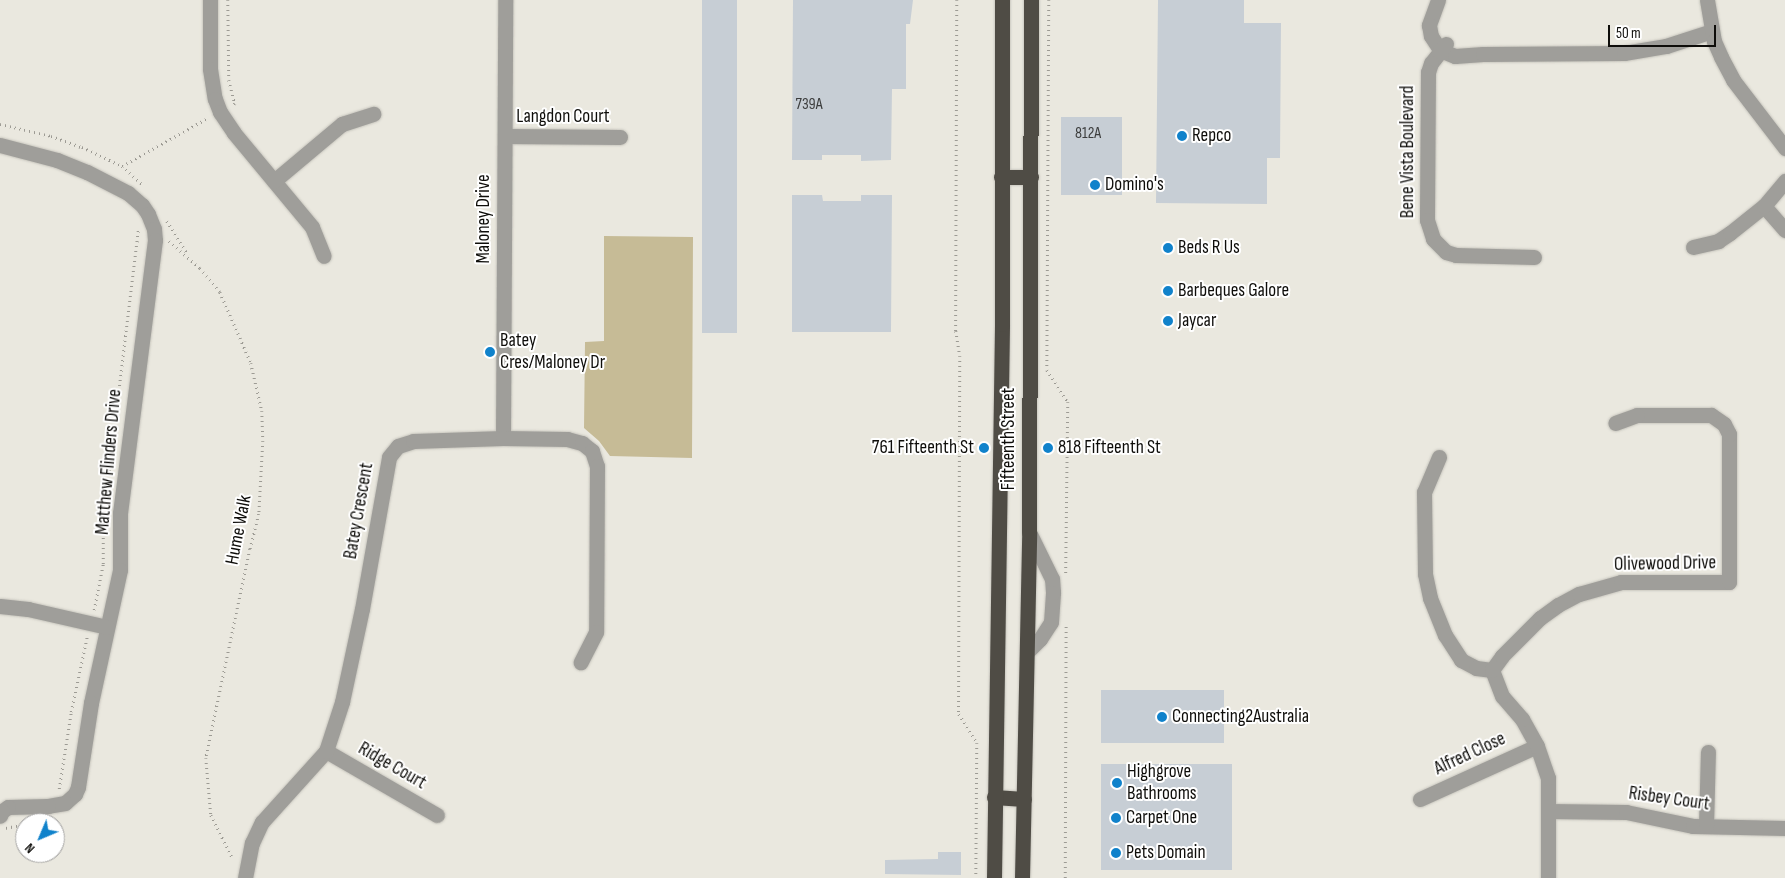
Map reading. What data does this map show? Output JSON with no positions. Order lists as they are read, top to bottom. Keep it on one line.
{"streets":{"highway":["Fifteenth Street"],"street":["Langdon Court","Bene Vista Boulevard","Maloney Drive","Matthew Flinders Drive","Batey Crescent","Olivewood Drive","Alfred Close","Ridge Court","Risbey Court"],"path":["Hume Walk"]},"crossings":[["Langdon Court","Maloney Drive"],["Maloney Drive","Batey Crescent"],["Matthew Flinders Drive","Hume Walk"],["Batey Crescent","Ridge Court"]],"places":["Repco","Domino's","Beds R Us","Barbeques Galore","Jaycar","Batey Cres/Maloney Dr","761 Fifteenth St","818 Fifteenth St","Connecting2Australia","Highgrove Bathrooms","Carpet One","Pets Domain"],"house_numbers":["739A","812A"],"scale_bar":"50 m","north":"bottom left"}
